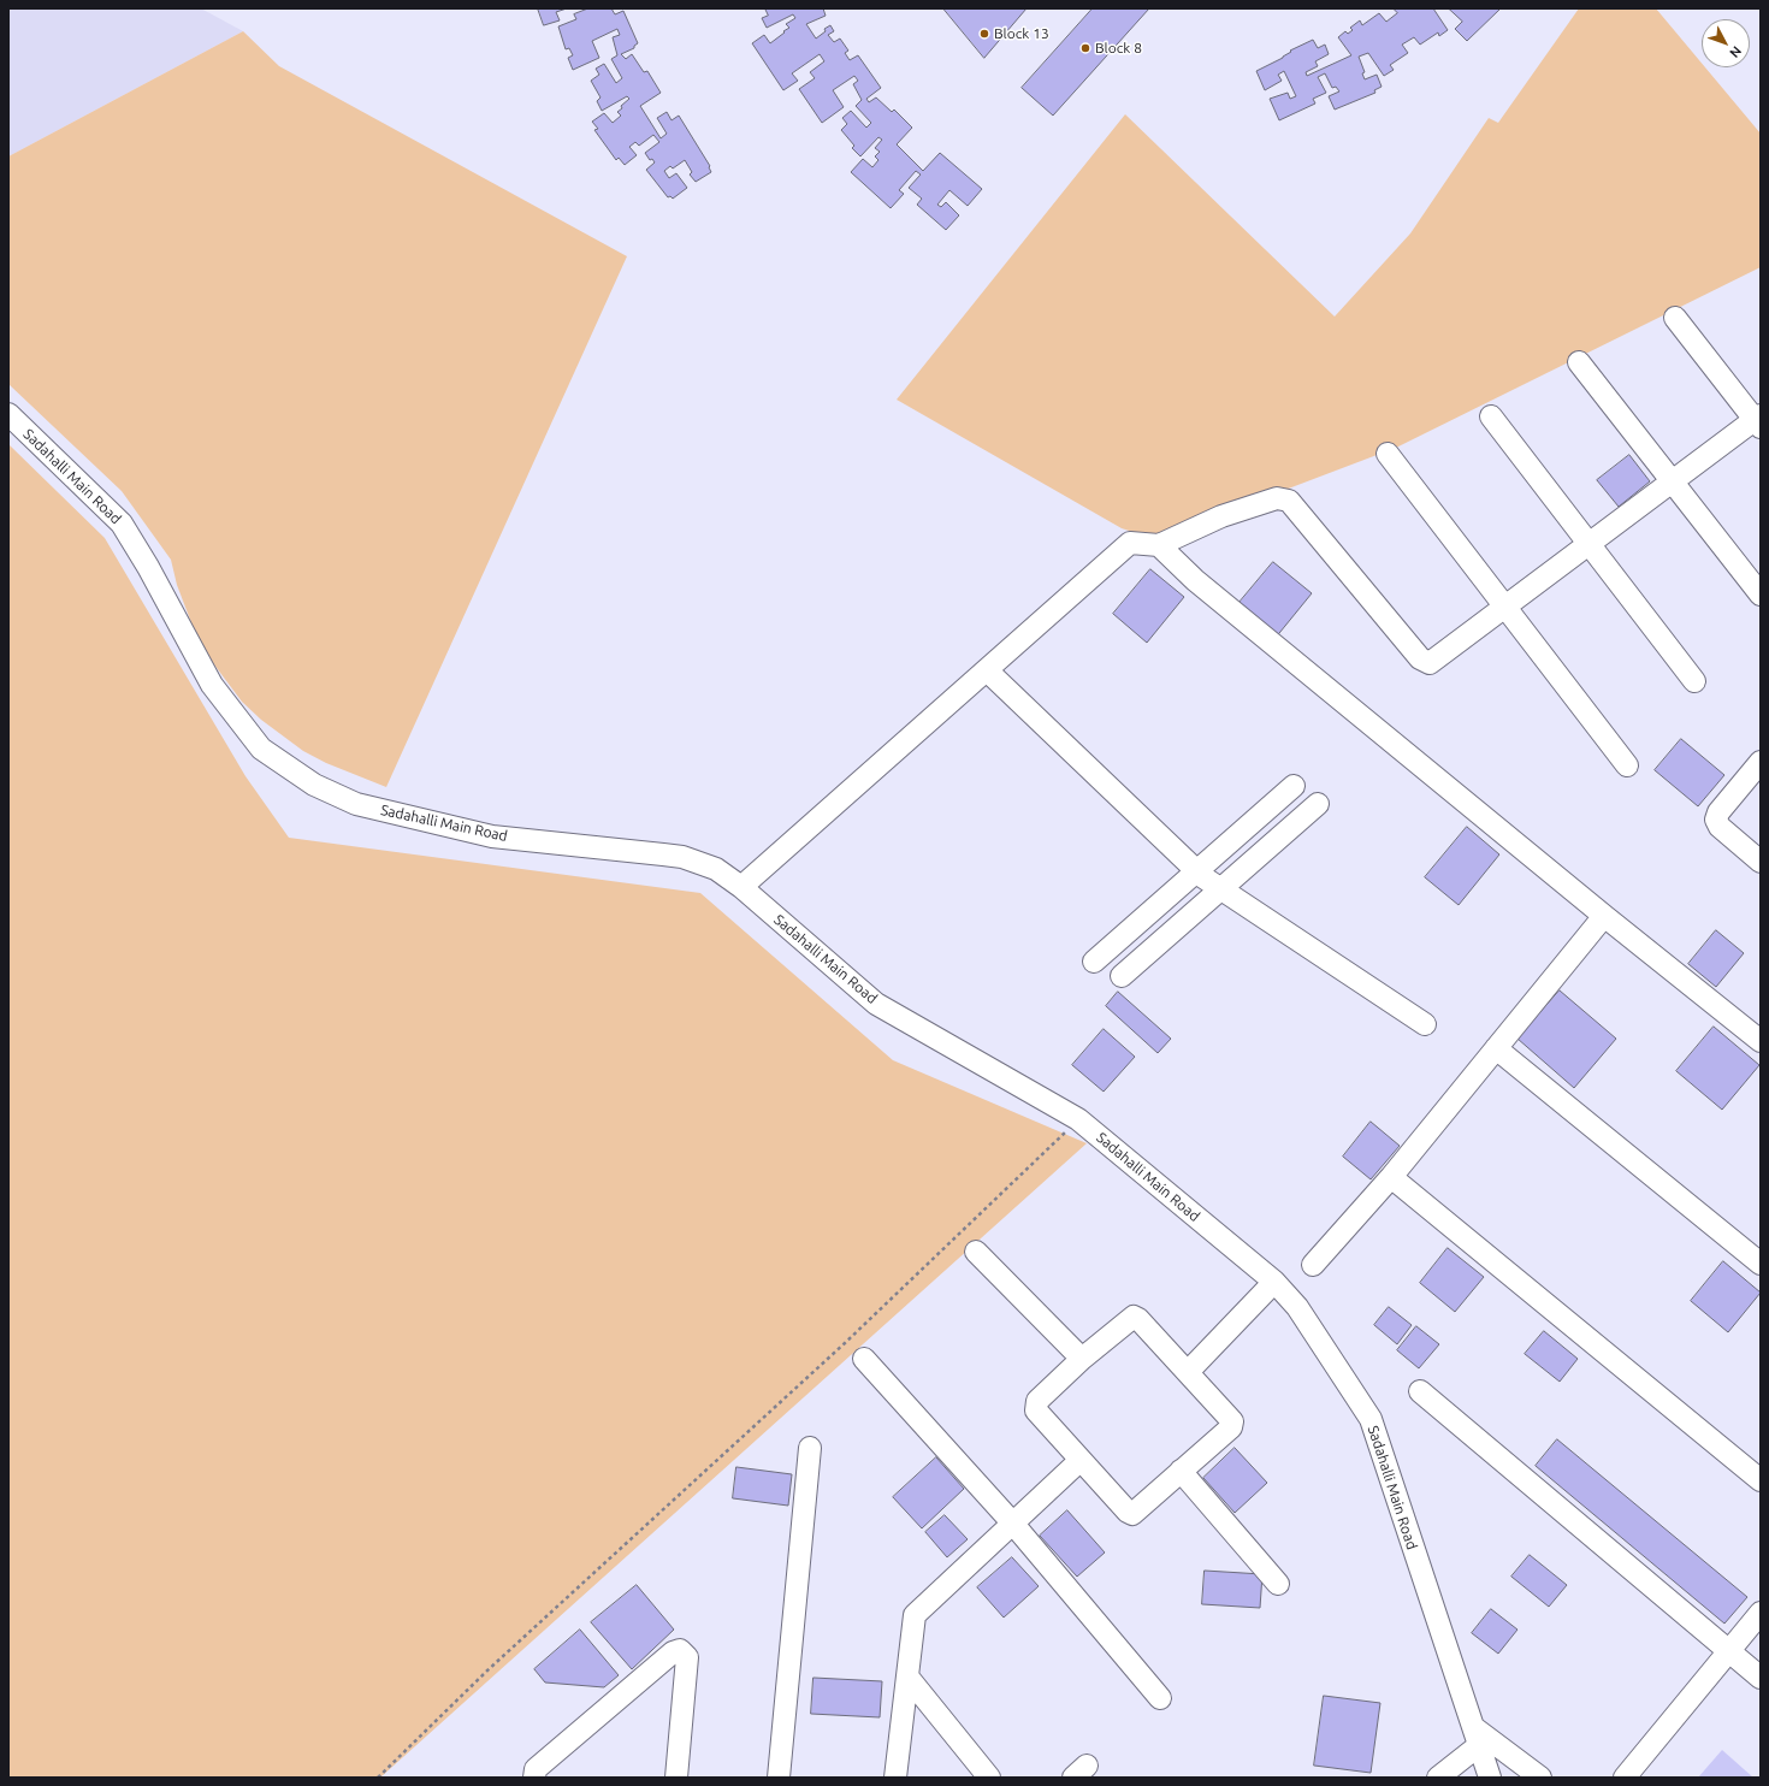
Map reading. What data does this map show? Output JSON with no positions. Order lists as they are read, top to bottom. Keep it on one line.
{"streets":{"street":["Sadahalli Main Road"]},"places":["Block 13","Block 8"],"north":"bottom right"}
